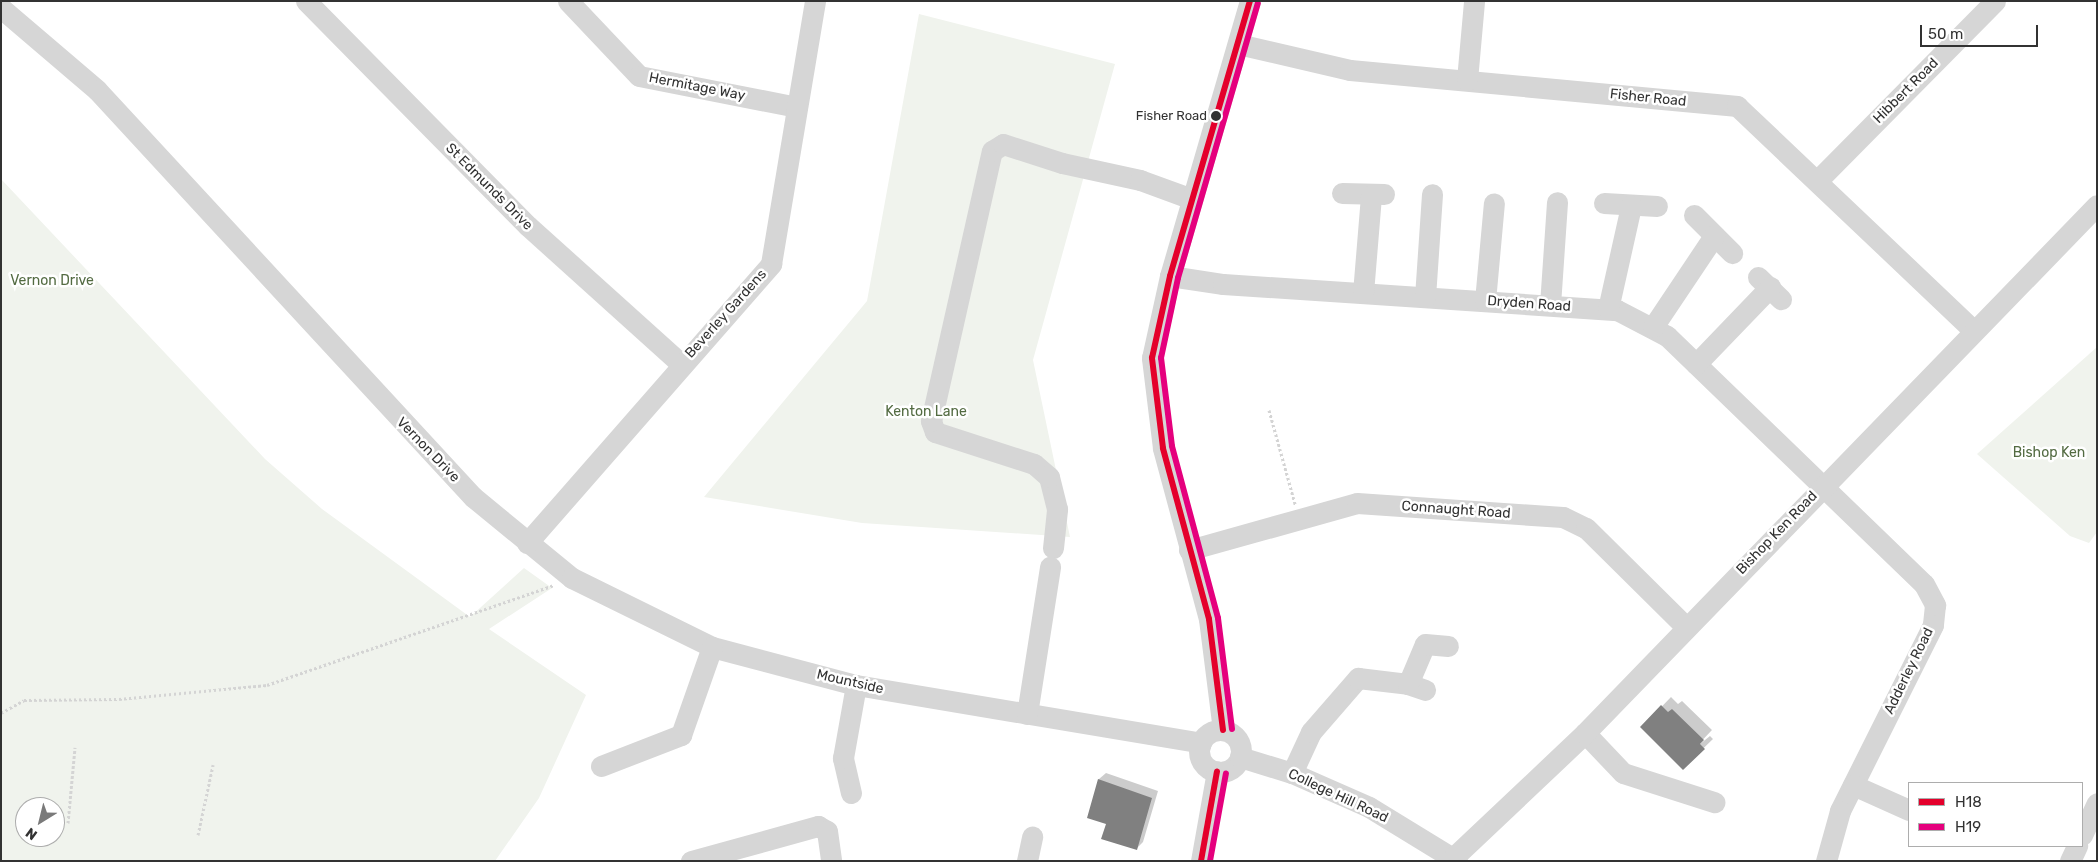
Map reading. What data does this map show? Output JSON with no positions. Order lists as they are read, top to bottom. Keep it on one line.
{"streets":{"street":["Hermitage Way","Hibbert Road","Fisher Road","St Edmunds Drive","Dryden Road","Beverley Gardens","Vernon Drive","Connaught Road","Bishop Ken Road","Adderley Road","Mountside","College Hill Road"]},"crossings":[["Hermitage Way","Beverley Gardens"],["Hibbert Road","Fisher Road"],["Fisher Road","Bishop Ken Road"],["St Edmunds Drive","Beverley Gardens"],["Dryden Road","Bishop Ken Road"],["Dryden Road","Adderley Road"],["Beverley Gardens","Vernon Drive"],["Beverley Gardens","Mountside"],["Vernon Drive","Mountside"],["Connaught Road","Bishop Ken Road"],["Bishop Ken Road","Adderley Road"],["Bishop Ken Road","College Hill Road"],["Mountside","College Hill Road"]],"parks":["Vernon Drive","Kenton Lane","Bishop Ken"],"places":["Fisher Road"],"lines":["transit line H18","transit line H19"],"legend":["H18","H19"],"scale_bar":"50 m","north":"bottom left"}
